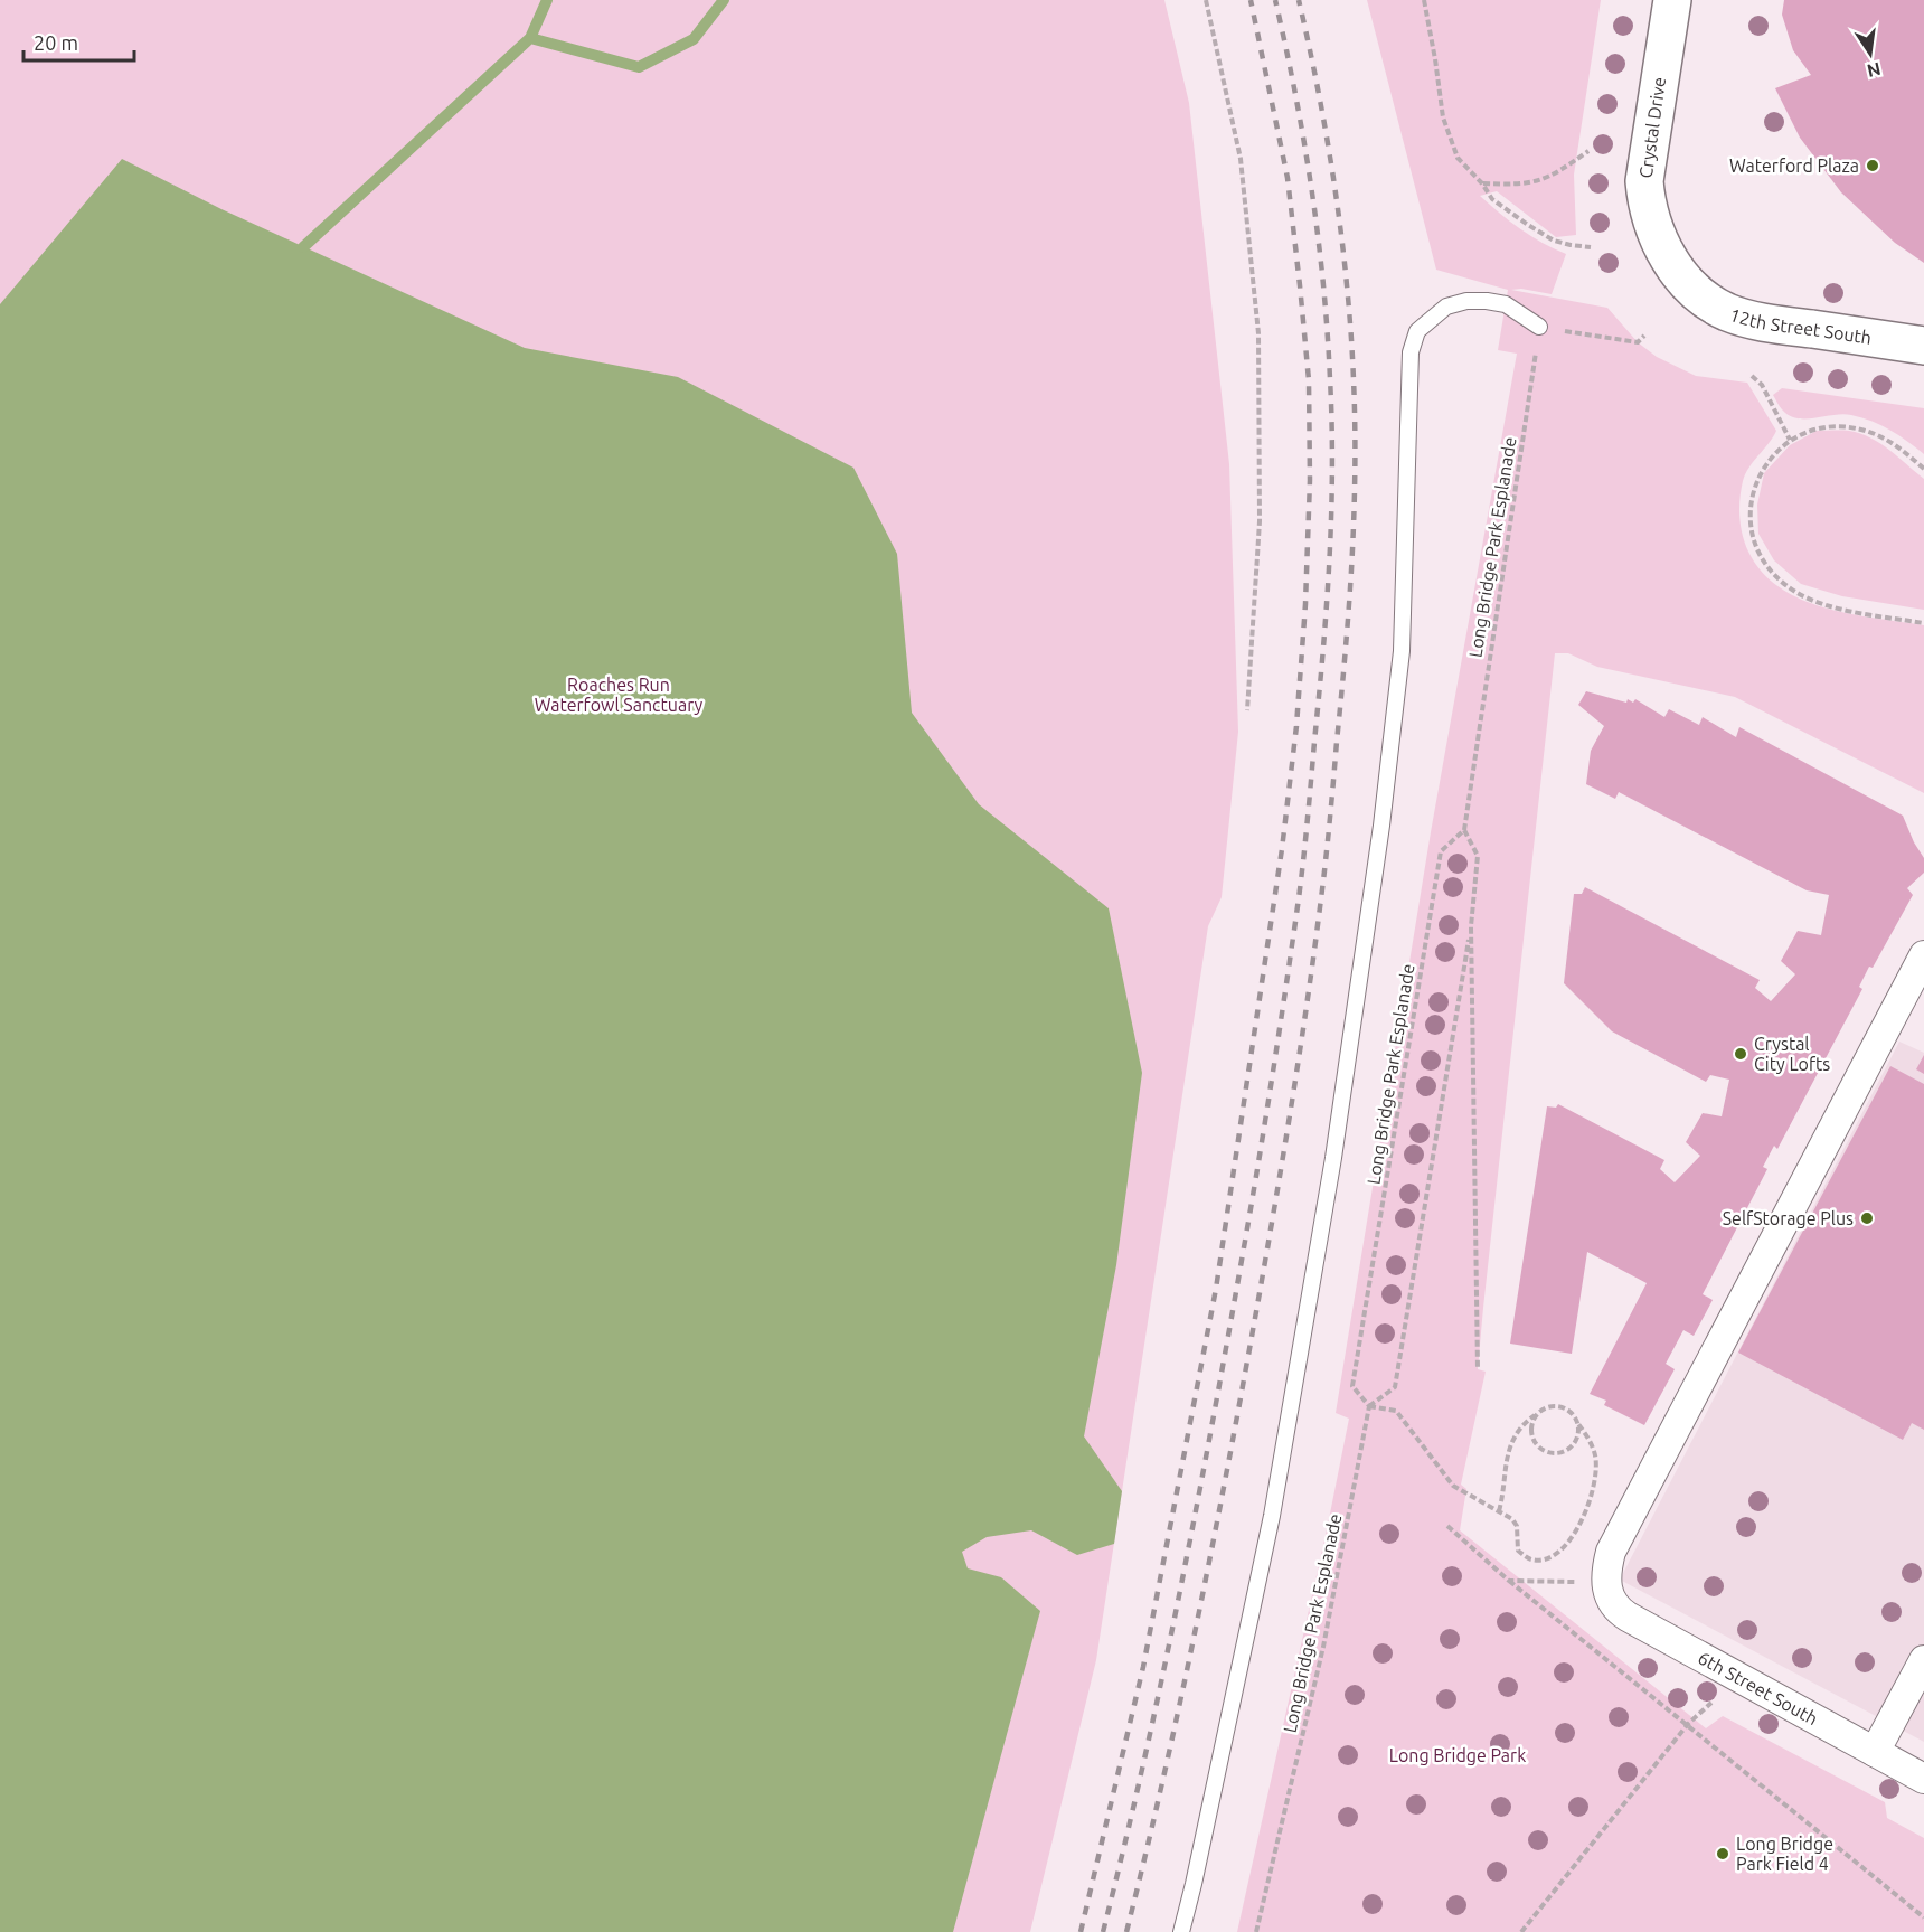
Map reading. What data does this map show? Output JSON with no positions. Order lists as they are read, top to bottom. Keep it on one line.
{"streets":{"street":["Crystal Drive","12th Street South","6th Street South"],"path":["Long Bridge Park Esplanade"]},"crossings":[["Crystal Drive","12th Street South"]],"parks":["Roaches Run Waterfowl Sanctuary","Long Bridge Park"],"places":["Waterford Plaza","Crystal City Lofts","SelfStorage Plus","Long Bridge Park Field 4"],"scale_bar":"20 m","north":"bottom"}
